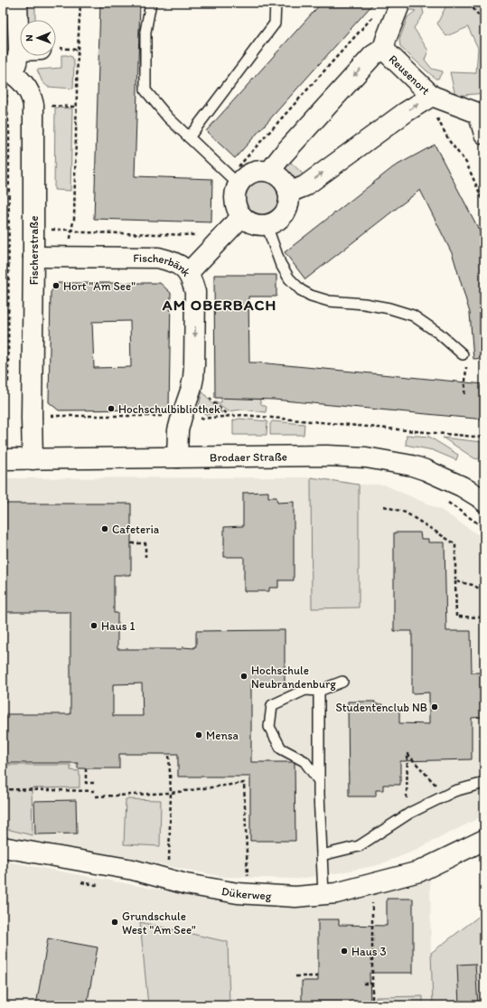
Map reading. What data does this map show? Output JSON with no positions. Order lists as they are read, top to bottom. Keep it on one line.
{"streets":{"street":["Reusenort","Fischerstraße","Fischerbänk","Brodaer Straße","Dükerweg"]},"crossings":[["Fischerstraße","Fischerbänk"],["Fischerstraße","Brodaer Straße"],["Fischerbänk","Brodaer Straße"]],"one_way":["Fischerbänk"],"districts":["AM OBERBACH"],"places":["Hort \"Am See\"","Hochschulbibliothek","Cafeteria","Haus 1","Hochschule Neubrandenburg","Studentenclub NB","Mensa","Grundschule West \"Am See\"","Haus 3"],"north":"left"}
